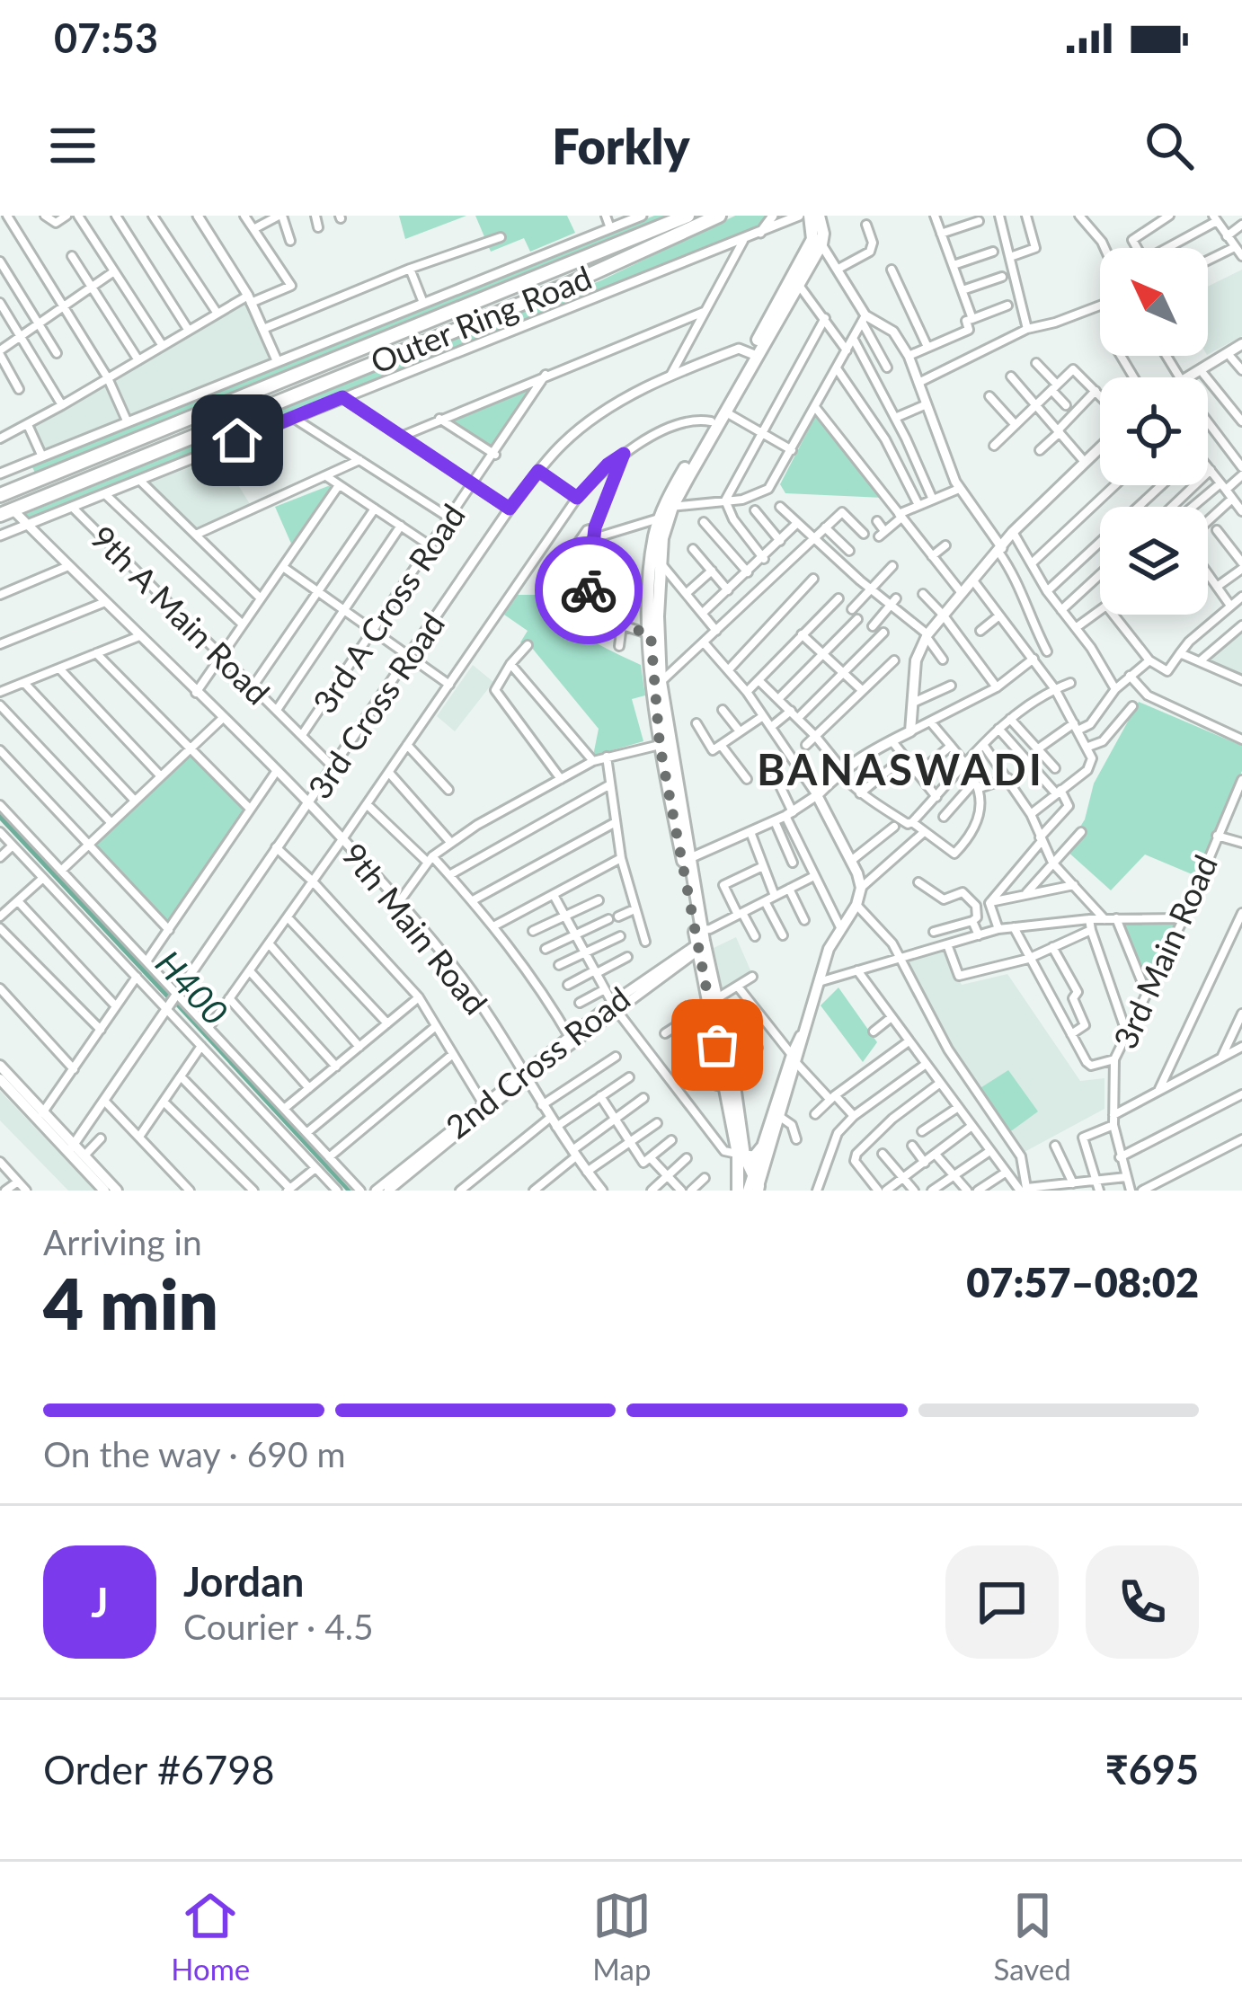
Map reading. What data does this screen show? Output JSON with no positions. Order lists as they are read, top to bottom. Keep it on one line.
{"streets":{"highway":["Outer Ring Road"],"street":["3rd A Cross Road","9th A Main Road","3rd Cross Road","9th Main Road","3rd Main Road","2nd Cross Road"]},"crossings":[["Outer Ring Road","9th Main Road"],["3rd A Cross Road","9th A Main Road"],["9th A Main Road","3rd Cross Road"],["3rd Cross Road","9th Main Road"],["9th Main Road","2nd Cross Road"]],"districts":["BANASWADI"],"water":["H400"],"north":"top left","page":{"status":"07:53","header":"Forkly","heading":["4 min","Arriving in","07:57–08:02"],"panel":["Jordan","Courier · 4.5","Order #6798","₹695"],"bar":"On the way · 690 m","round":"J","tabs":["Home","Map","Saved"]}}
